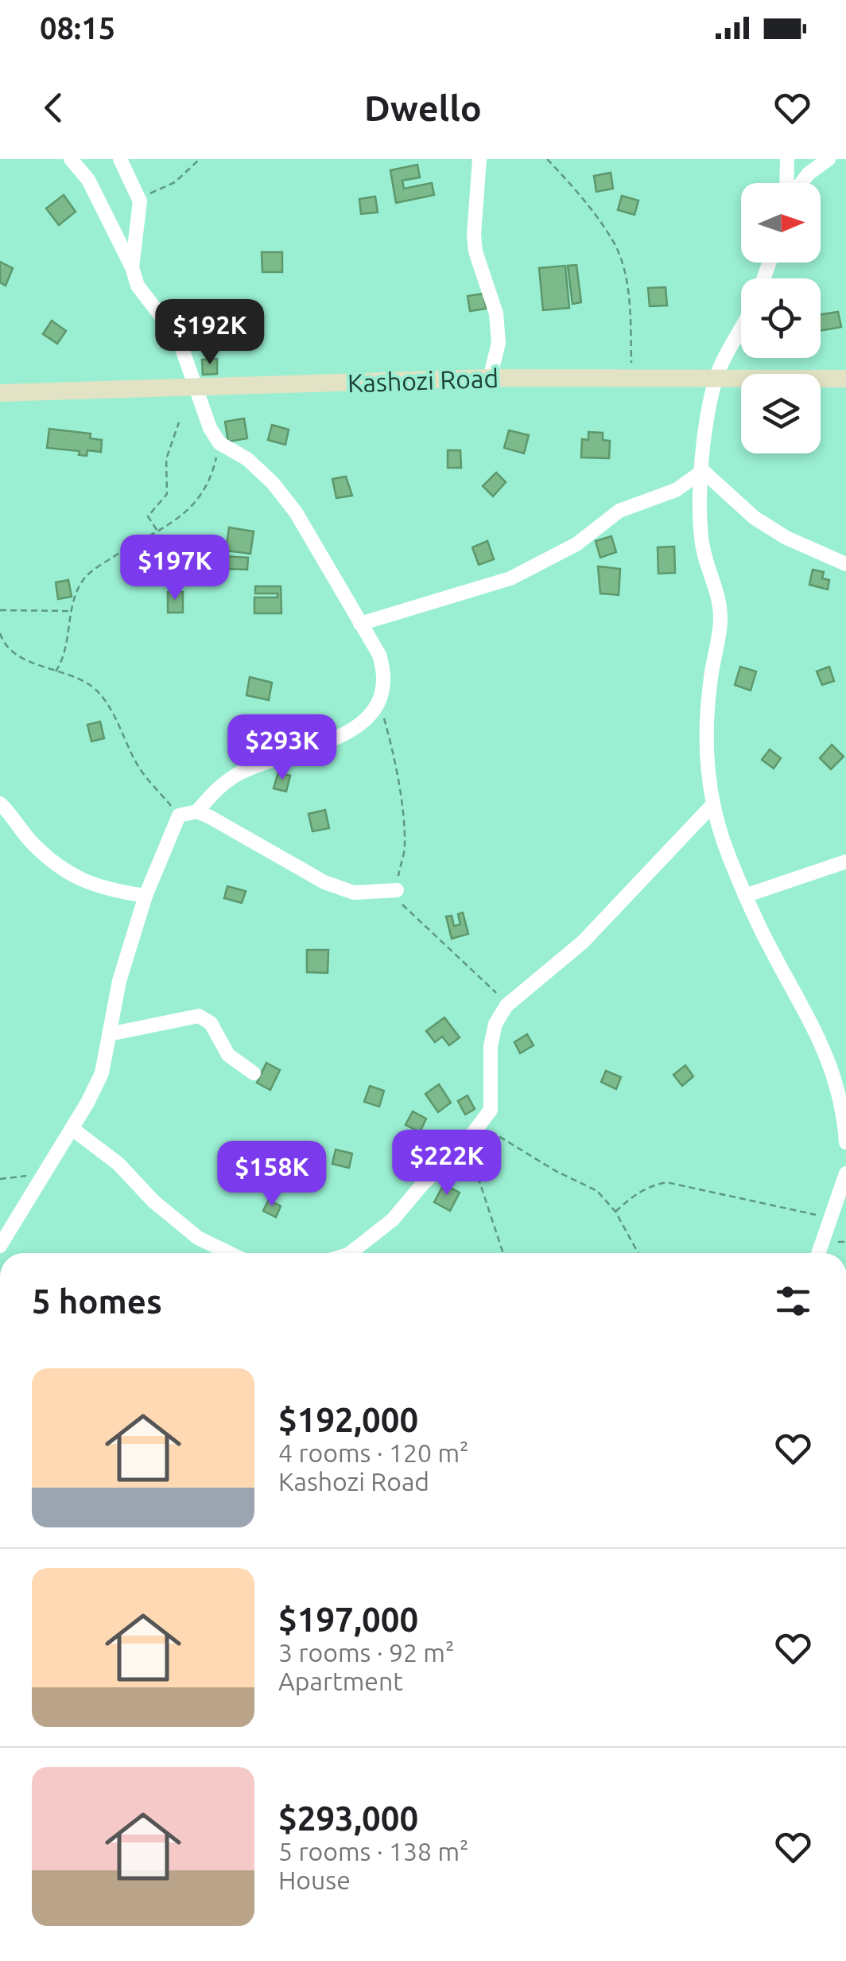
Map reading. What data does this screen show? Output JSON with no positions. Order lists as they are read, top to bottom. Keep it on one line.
{"streets":{"main road":["Kashozi Road"]},"north":"right","page":{"status":"08:15","header":"Dwello","price":["$192K","$197K","$293K","$222K","$158K"],"heading":"5 homes","list":[{"name":"$192,000","note":"4 rooms · 120 m² · Kashozi Road"},{"name":"$197,000","note":"3 rooms · 92 m² · Apartment"},{"name":"$293,000","note":"5 rooms · 138 m² · House"}]}}
